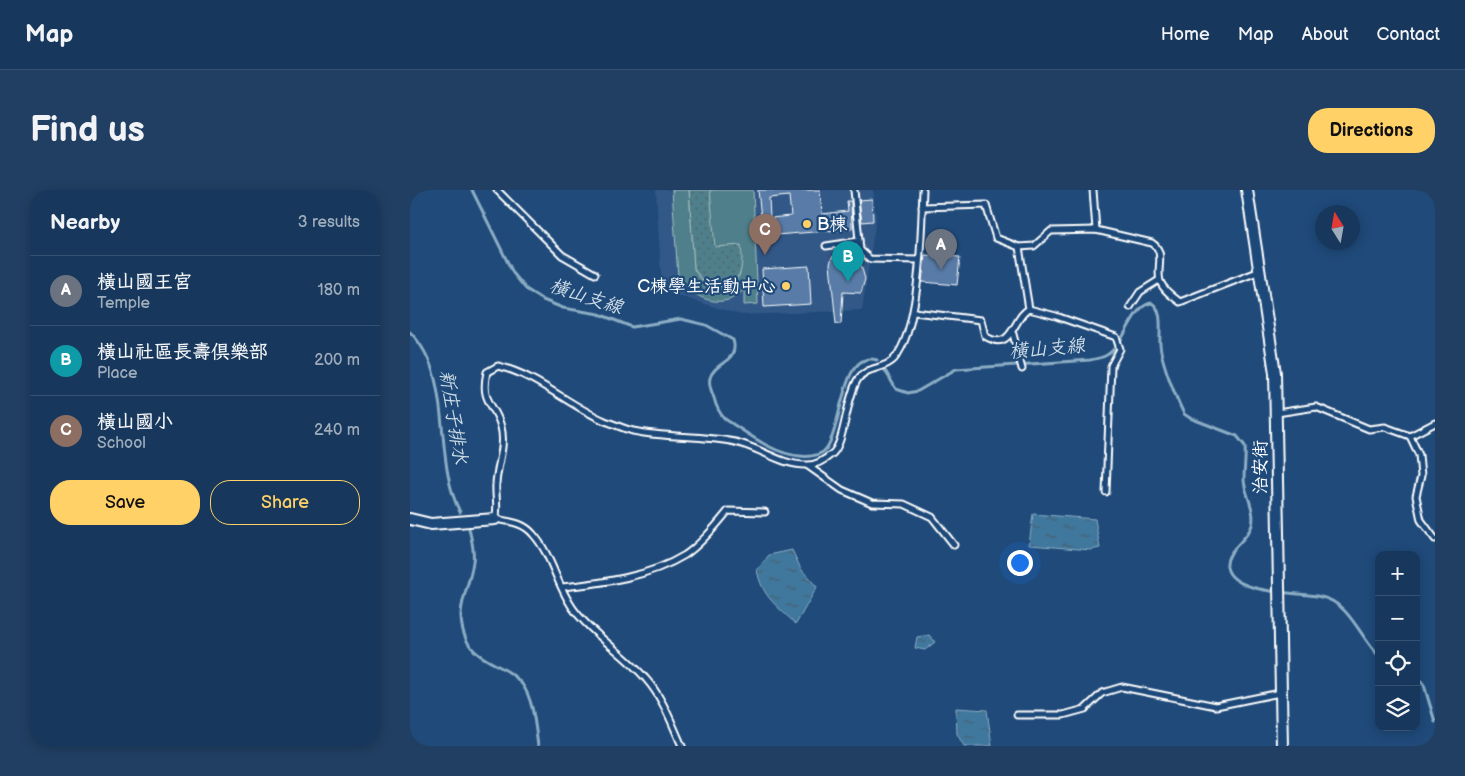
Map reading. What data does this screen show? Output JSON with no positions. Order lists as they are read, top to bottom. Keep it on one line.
{"streets":{"street":["治安街"]},"water":["橫山支線","新庄子排水"],"places":["B棟","C棟學生活動中心"],"north":"top","page":{"header":"Map","nav":["Home","Map","About","Contact"],"buttons":["Directions",["Save","Share"]],"title":"Find us","heading":["Nearby","3 results"],"pins":["C","A","B"],"list":[{"mark":"A","name":"橫山國王宮","note":"Temple","value":"180 m"},{"mark":"B","name":"橫山社區長壽俱樂部","note":"Place","value":"200 m"},{"mark":"C","name":"橫山國小","note":"School","value":"240 m"}],"map_buttons":["+","−"]}}
